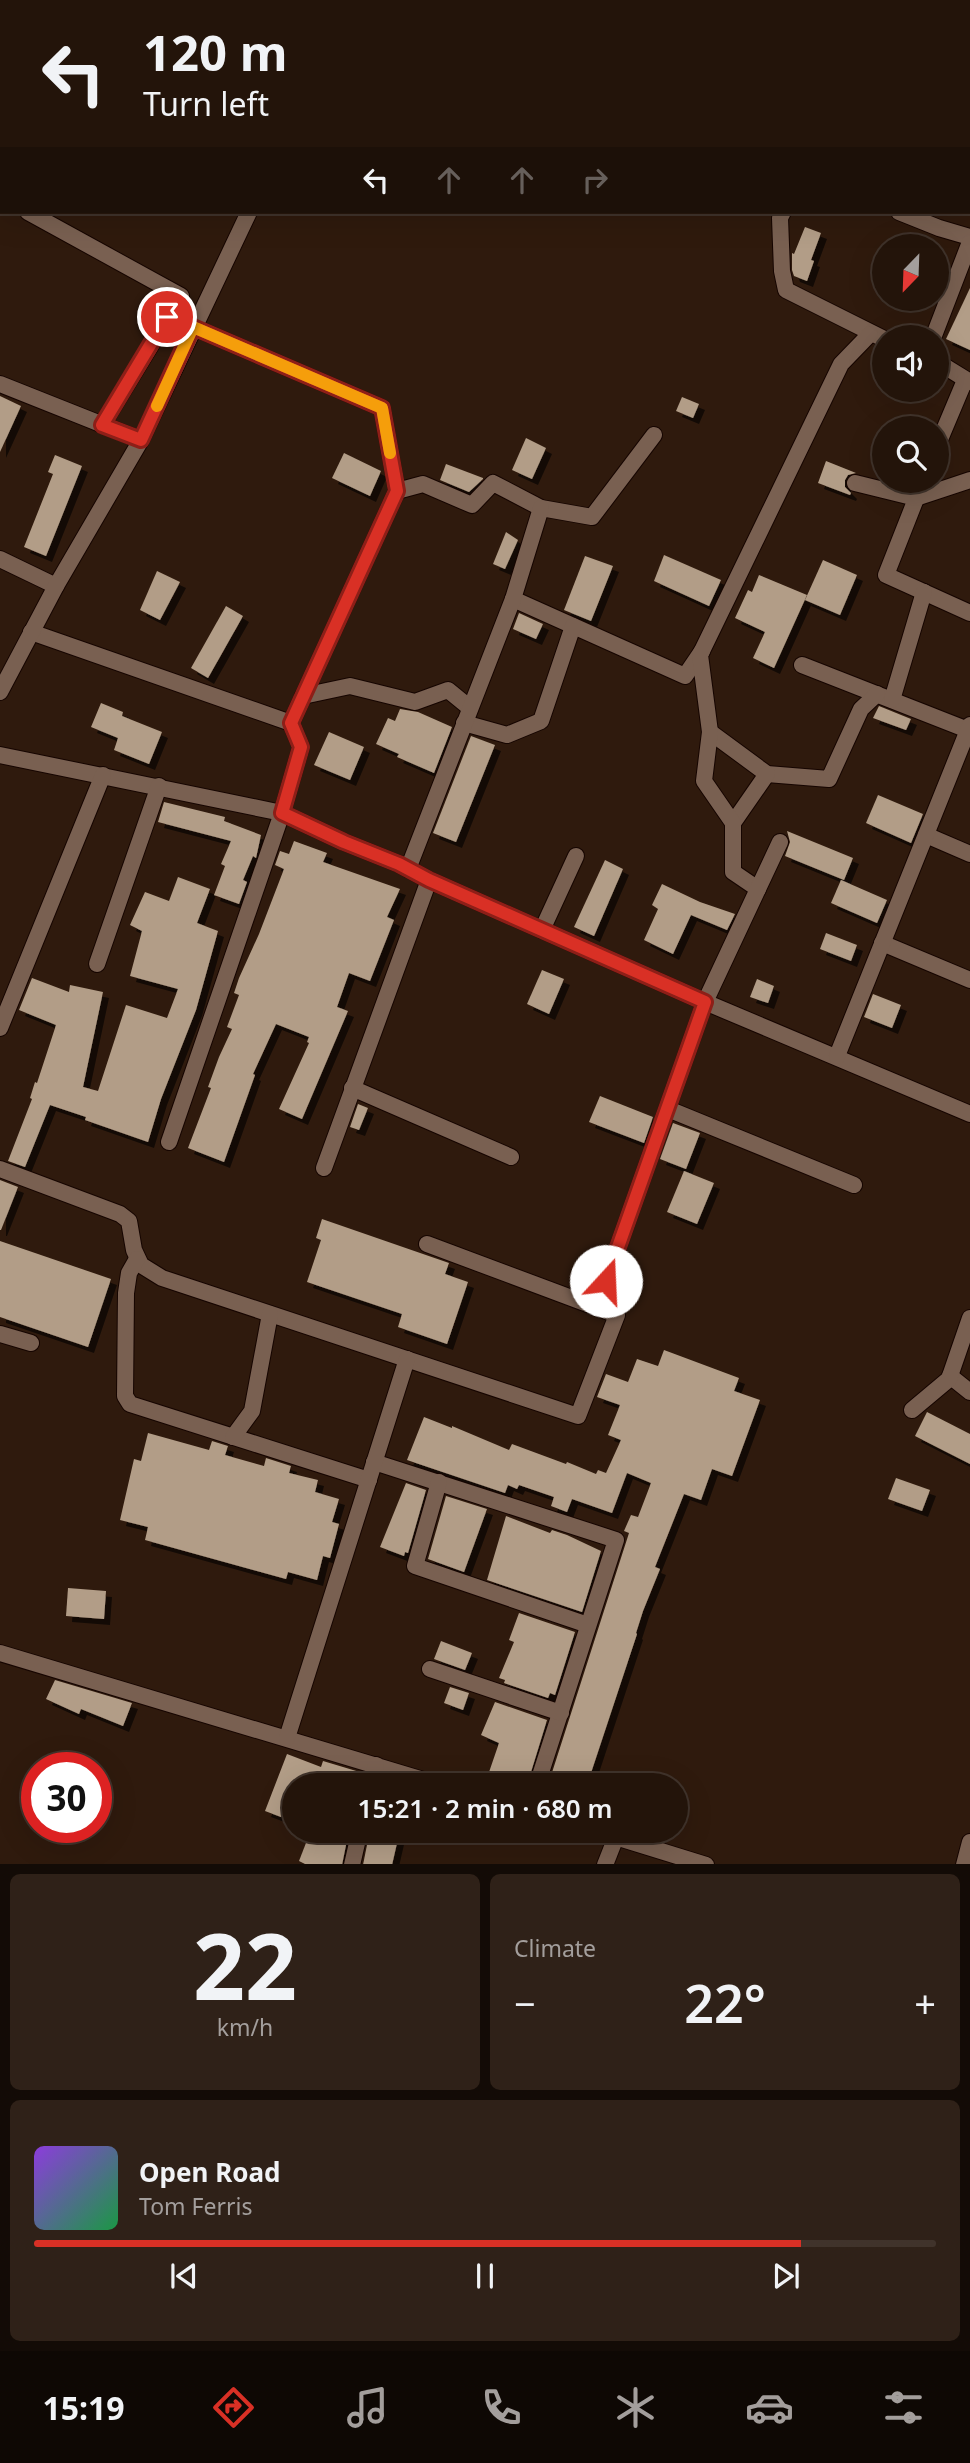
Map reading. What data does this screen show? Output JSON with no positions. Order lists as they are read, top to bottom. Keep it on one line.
{"north":"bottom left","page":{"turn":["120 m","Turn left"],"limit":"30","trip":"15:21 · 2 min · 680 m","tile":[["22","km/h"],"Climate"],"heat":["−","22°","+"],"song":["Open Road","Tom Ferris"],"tabs":"15:19"}}
